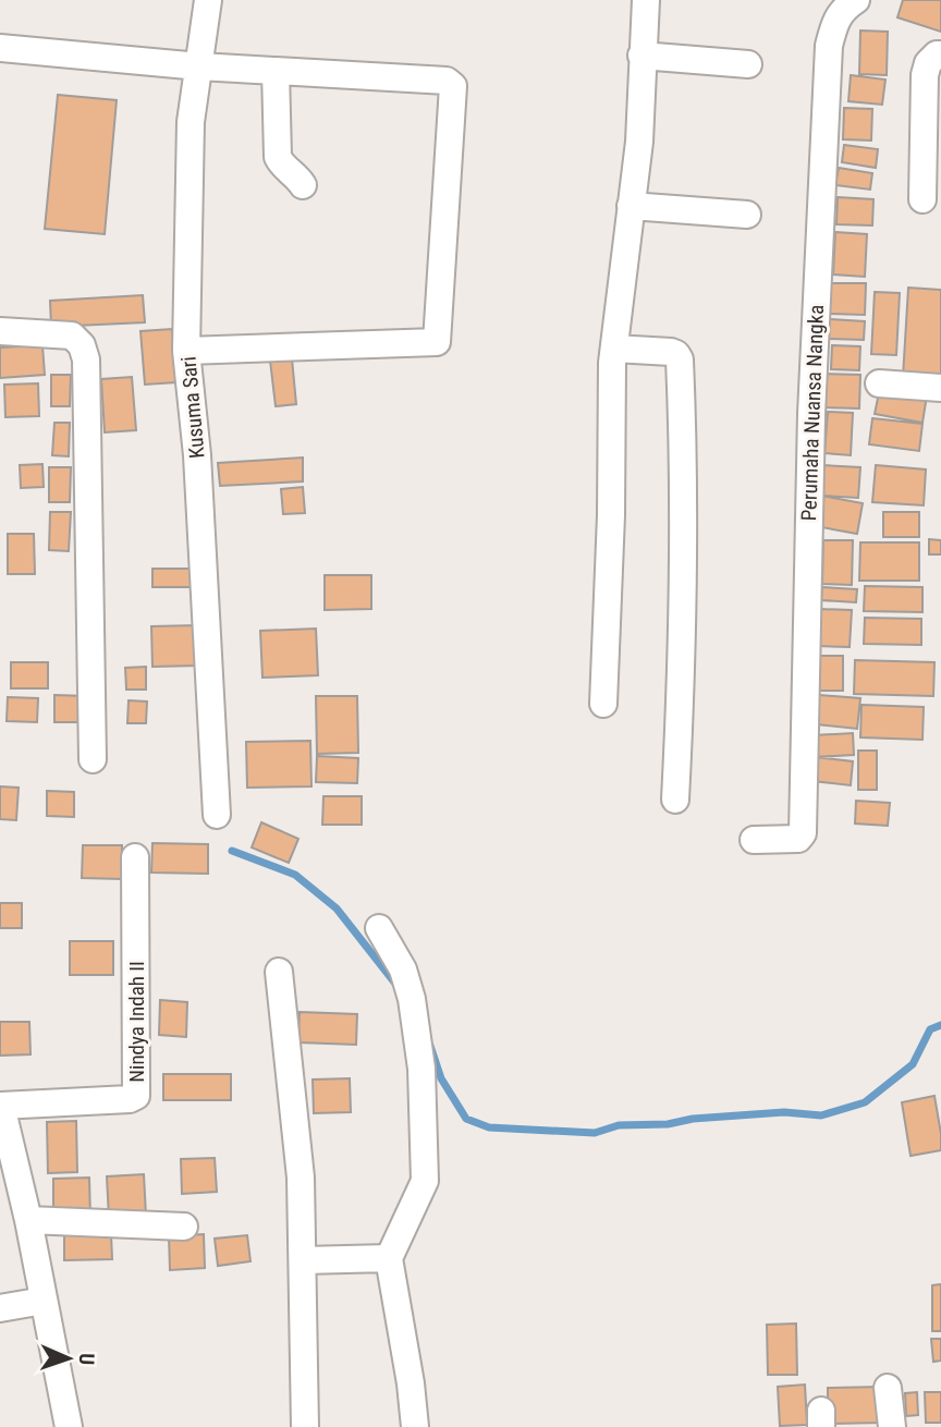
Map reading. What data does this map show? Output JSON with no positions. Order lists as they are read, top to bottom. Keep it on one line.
{"streets":{"street":["Kusuma Sari","Perumaha Nuansa Nangka","Nindya Indah II"]},"north":"right"}
